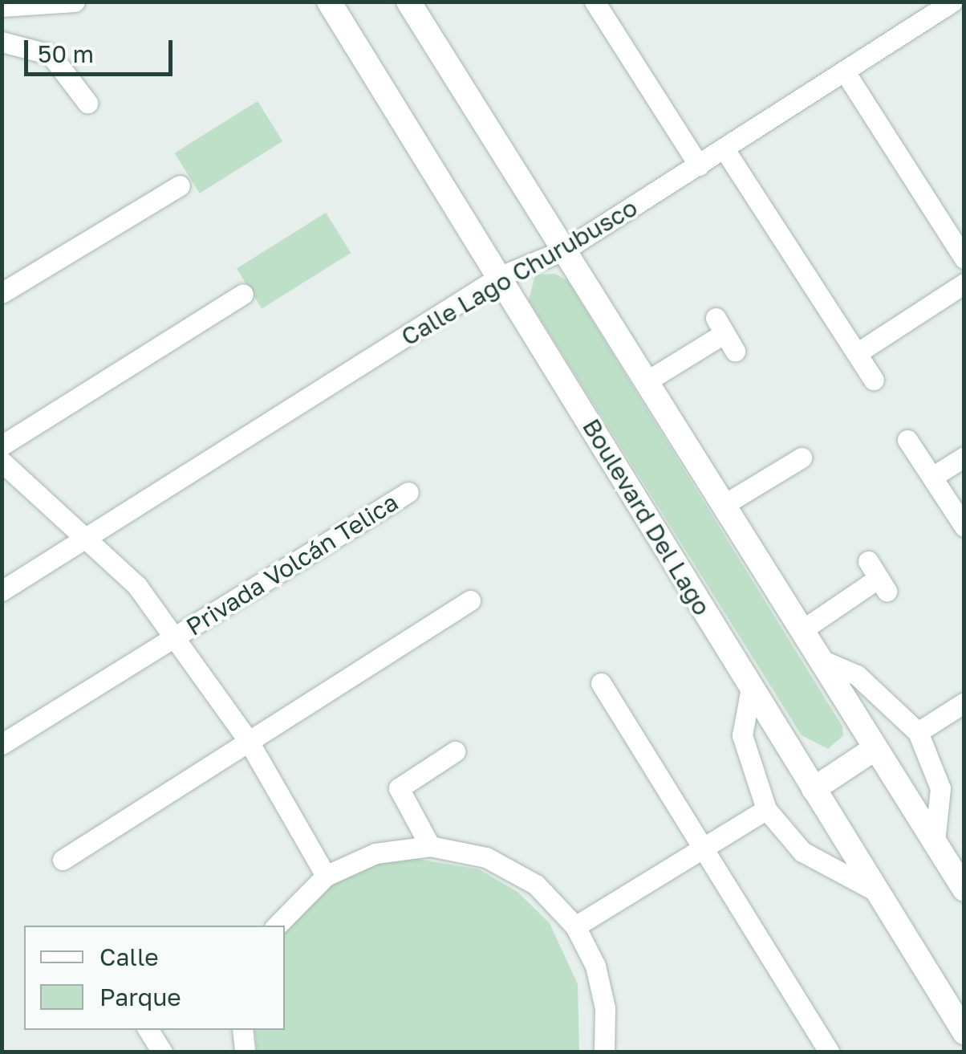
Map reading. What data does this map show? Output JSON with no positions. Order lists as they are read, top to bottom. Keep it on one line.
{"streets":{"street":["Calle Lago Churubusco","Boulevard Del Lago","Privada Volcán Telica"]},"crossings":[["Calle Lago Churubusco","Boulevard Del Lago"]],"legend":["Calle","Parque"],"scale_bar":"50 m"}
